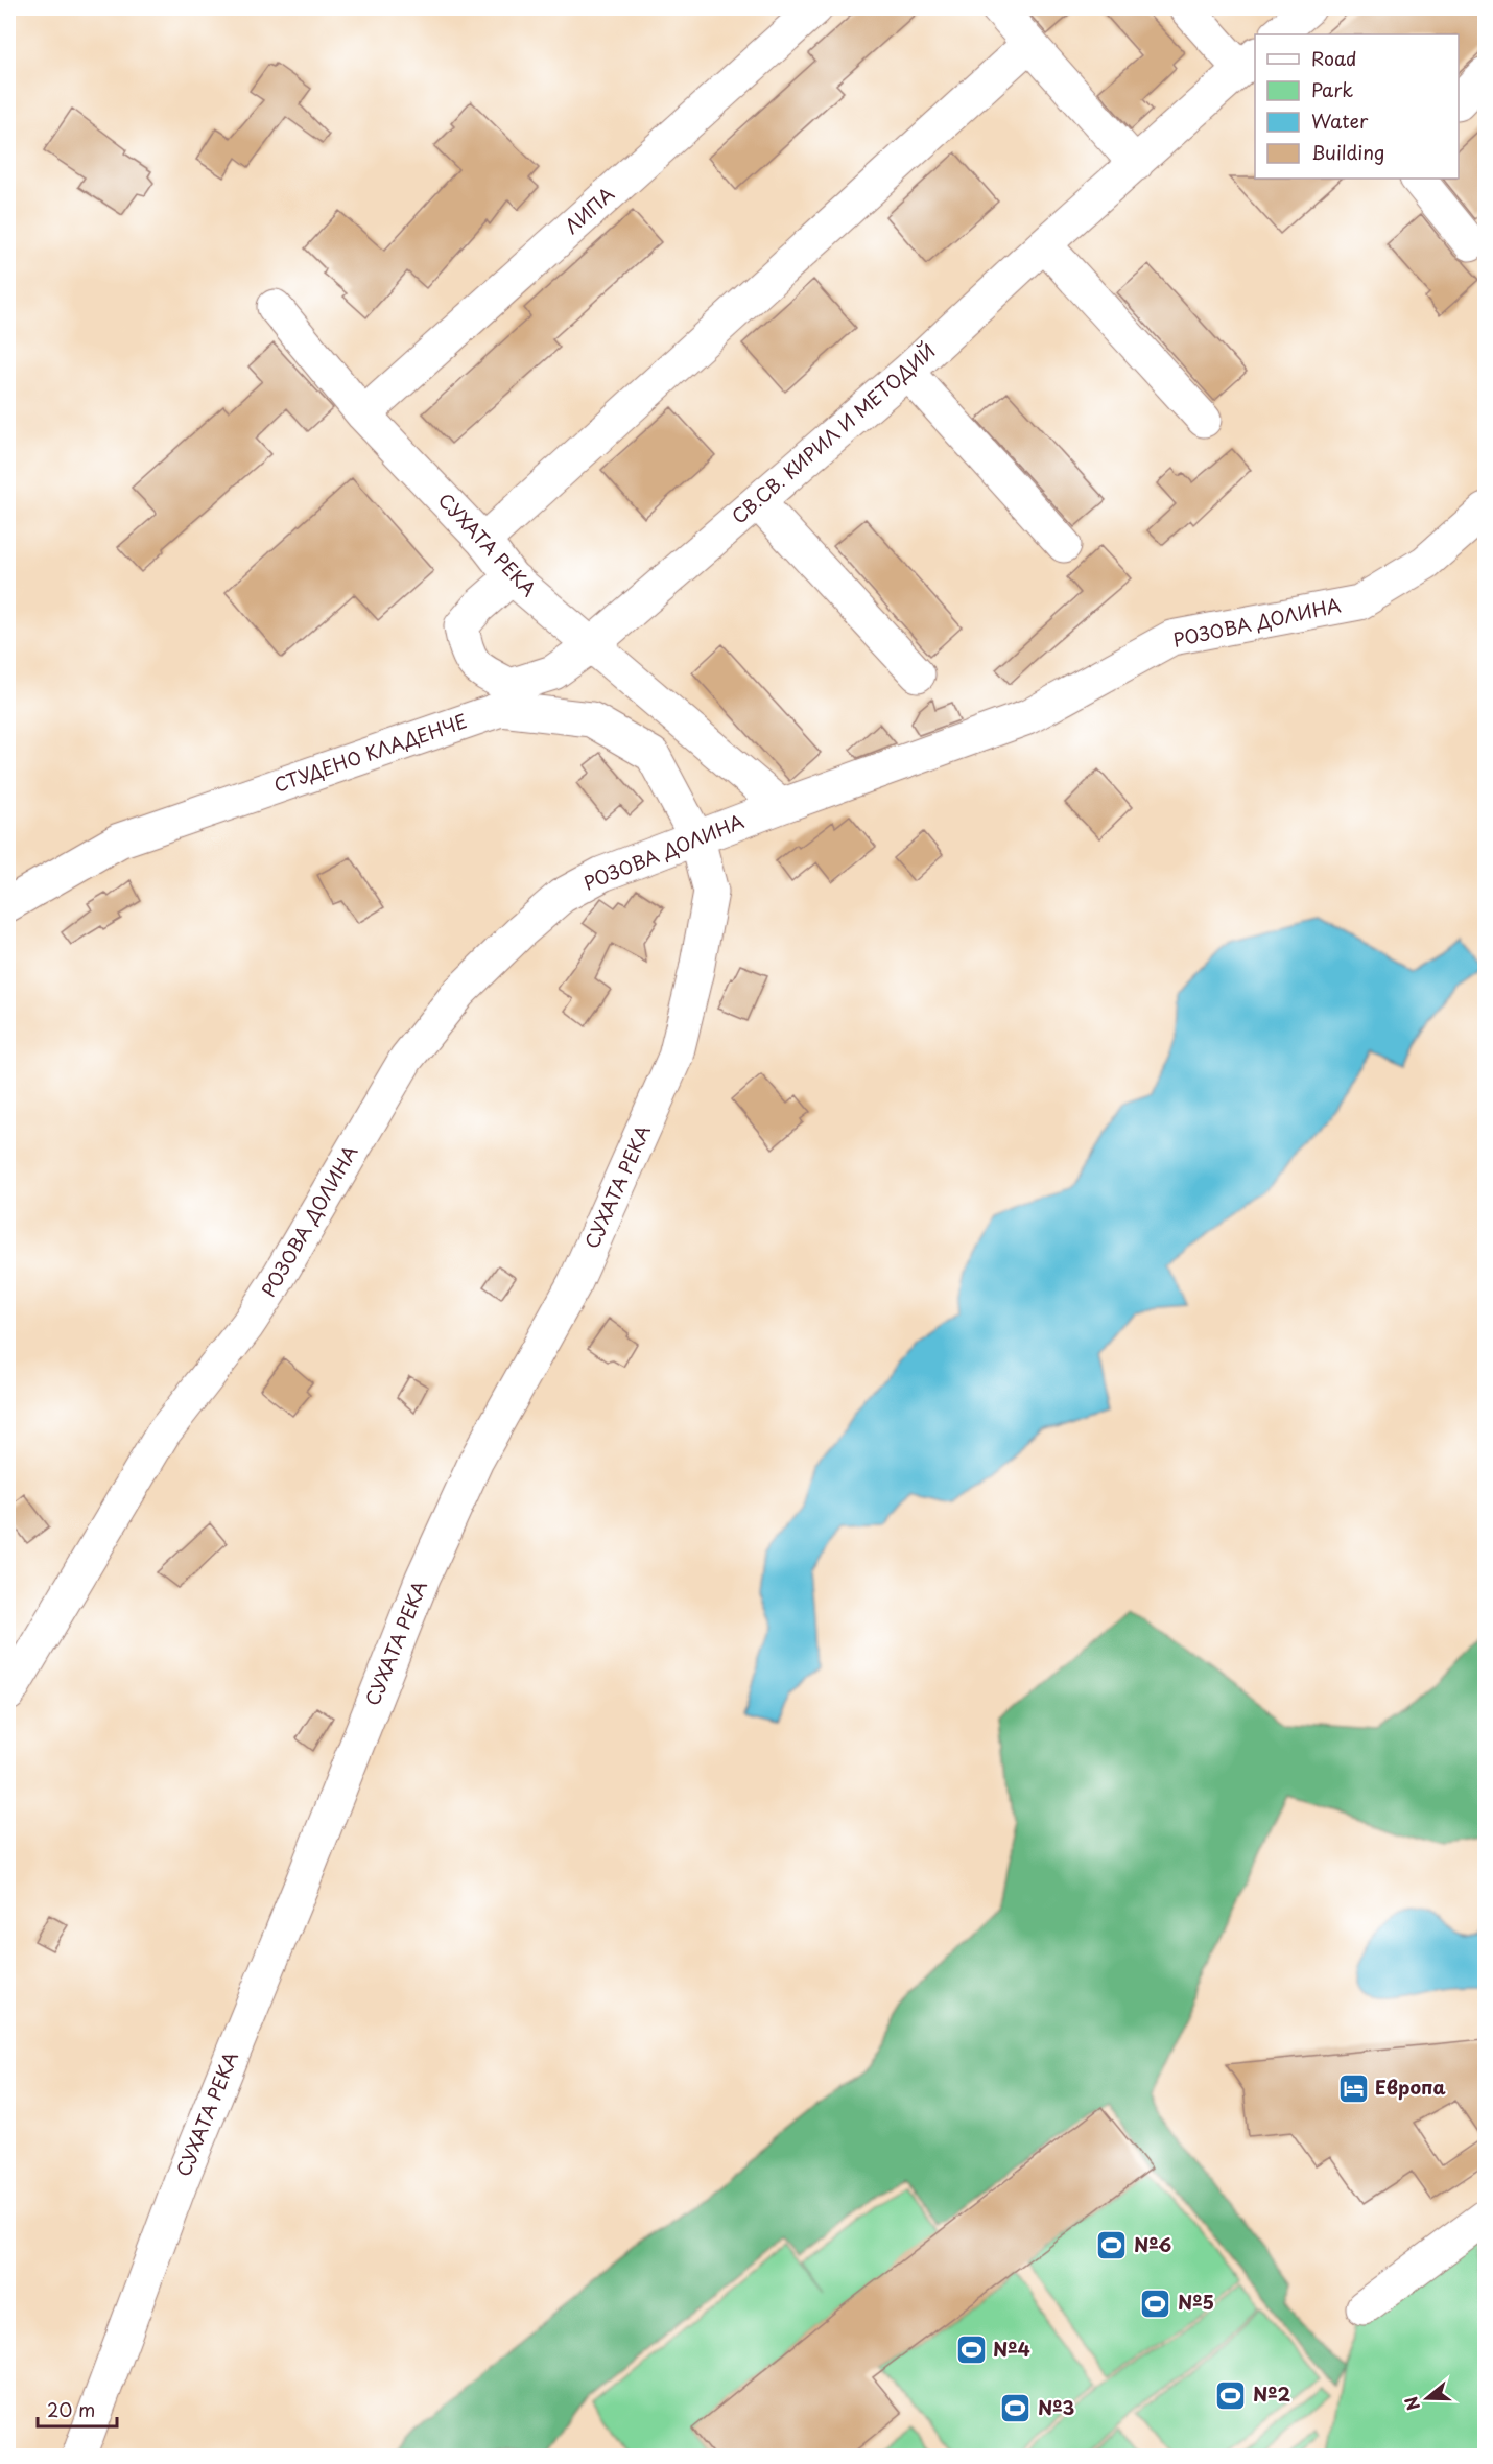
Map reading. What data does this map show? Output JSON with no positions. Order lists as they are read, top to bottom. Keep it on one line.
{"streets":{"street":["ЛИПА","СВ.СВ. КИРИЛ И МЕТОДИЙ","СУХАТА РЕКА","РОЗОВА ДОЛИНА","СТУДЕНО КЛАДЕНЧЕ"]},"crossings":[["ЛИПА","СУХАТА РЕКА"],["СВ.СВ. КИРИЛ И МЕТОДИЙ","СУХАТА РЕКА"],["СВ.СВ. КИРИЛ И МЕТОДИЙ","СТУДЕНО КЛАДЕНЧЕ"],["СУХАТА РЕКА","РОЗОВА ДОЛИНА"],["СУХАТА РЕКА","СТУДЕНО КЛАДЕНЧЕ"],["РОЗОВА ДОЛИНА","СТУДЕНО КЛАДЕНЧЕ"]],"places":{"hotel":["Европа"],"sports":["№6","№5","№4","№2","№3"]},"legend":["Road","Park","Water","Building"],"scale_bar":"20 m","north":"left"}
